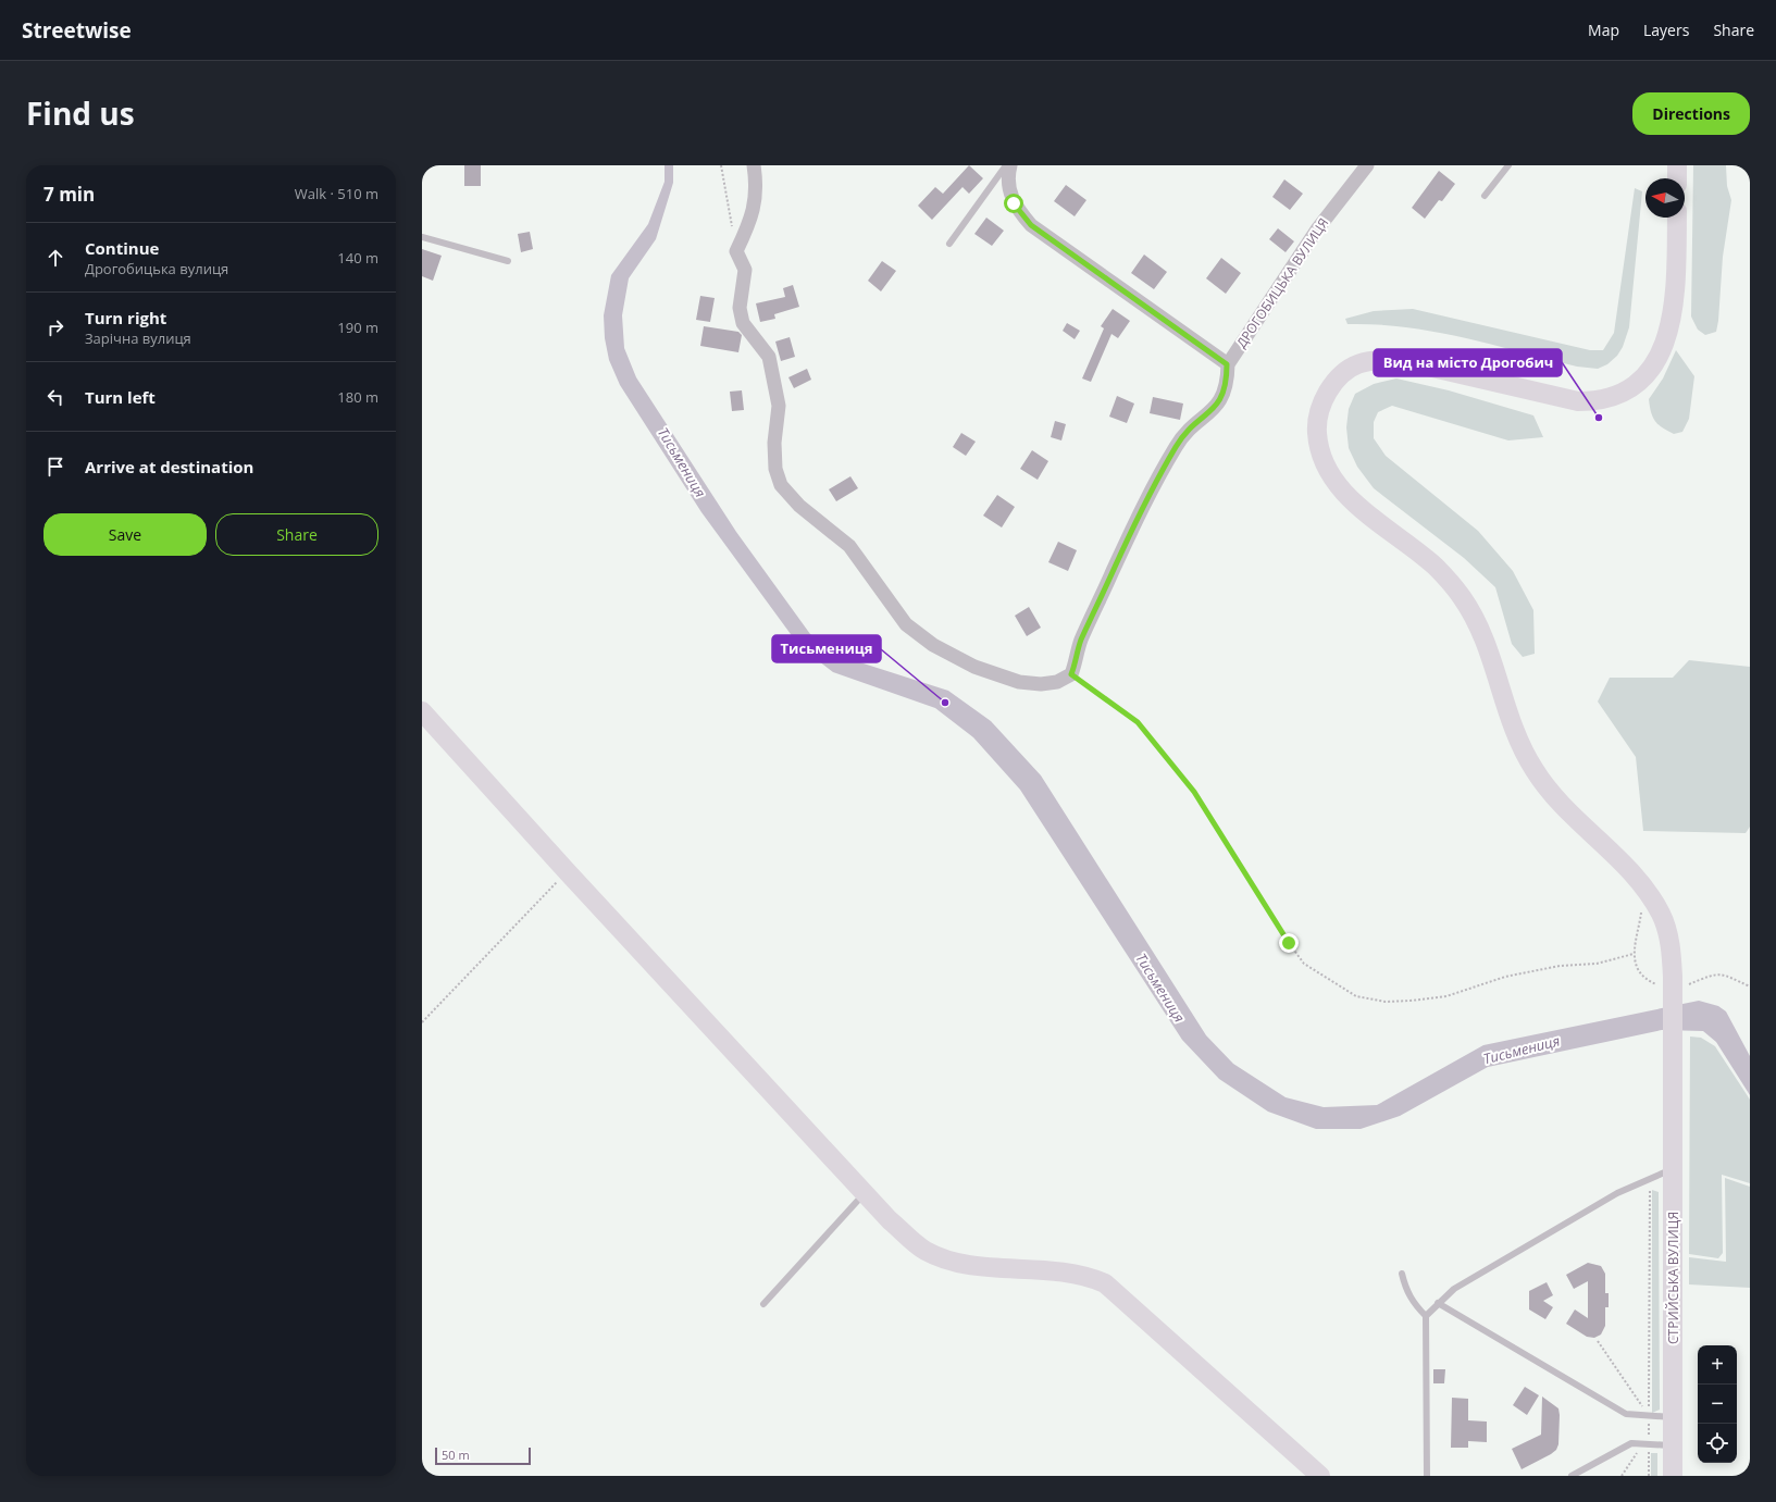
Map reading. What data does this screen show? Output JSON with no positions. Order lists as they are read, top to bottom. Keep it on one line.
{"streets":{"main road":["СТРИЙСЬКА ВУЛИЦЯ"],"street":["ДРОГОБИЦЬКА ВУЛИЦЯ"]},"water":["Тисьмениця"],"places":["Вид на місто Дрогобич","Тисьмениця"],"scale_bar":"50 m","north":"left","page":{"header":"Streetwise","nav":["Map","Layers","Share"],"title":"Find us","buttons":["Directions",["Save","Share"]],"heading":["7 min","Walk · 510 m"],"list":[["Continue","Дрогобицька вулиця","140 m"],["Turn right","Зарічна вулиця","190 m"],["Turn left","180 m"],"Arrive at destination"],"map_buttons":["+","−"],"scale":"50 m"}}
